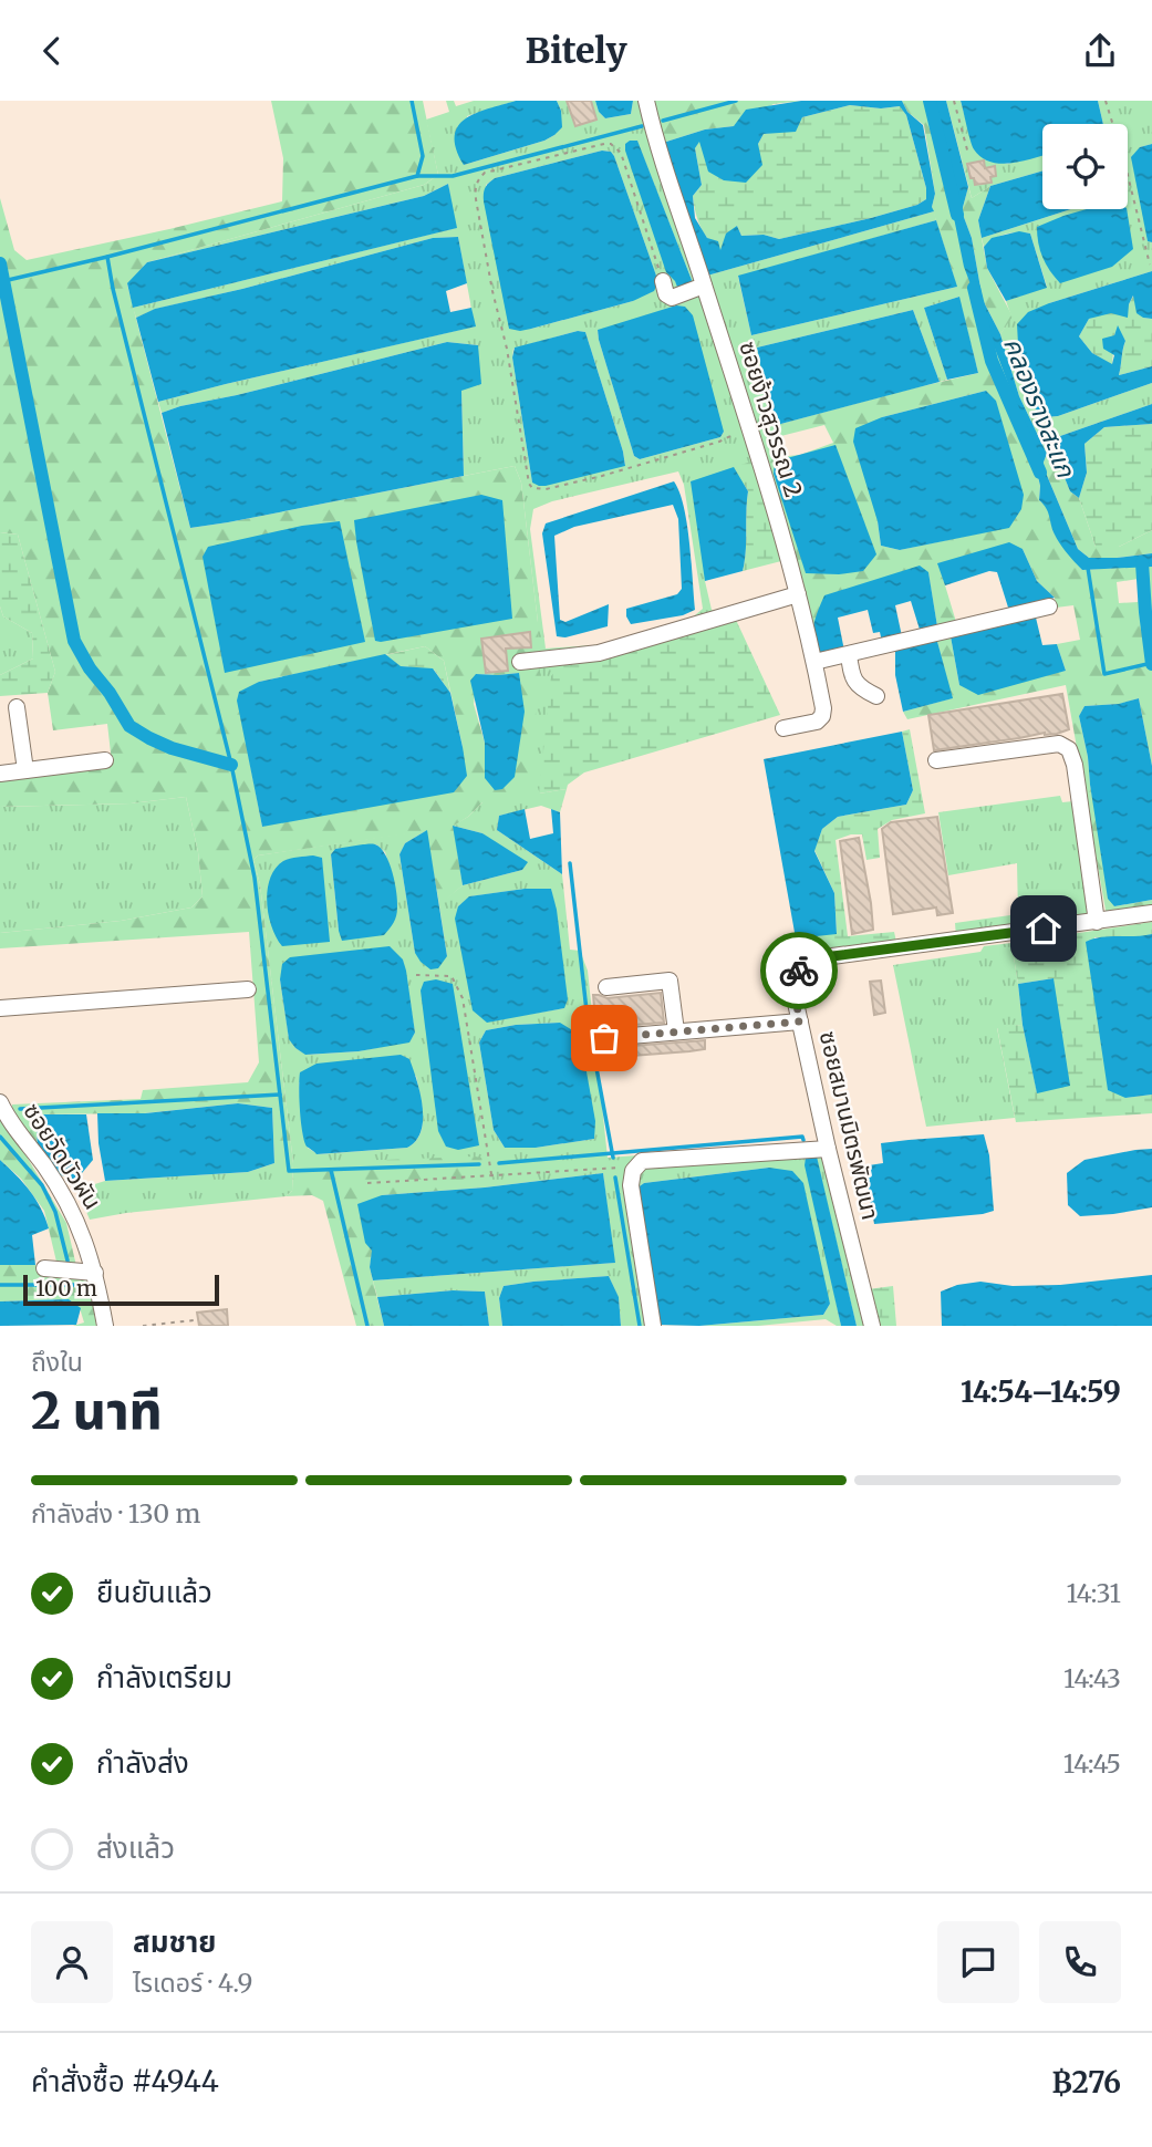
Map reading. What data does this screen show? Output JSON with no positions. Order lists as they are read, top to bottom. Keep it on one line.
{"streets":{"street":["ซอยง้าวสุวรรณ 2","ซอยสมานมิตรพัฒนา","ซอยวัดบัวผัน"]},"water":["คลองรางสะแก"],"scale_bar":"100 m","page":{"header":"Bitely","scale":"100 m","heading":["2 นาที","ถึงใน","14:54–14:59"],"panel":["สมชาย","ไรเดอร์ · 4.9","คำสั่งซื้อ #4944","฿276"],"bar":"กำลังส่ง · 130 m","list":[["ยืนยันแล้ว","14:31"],["กำลังเตรียม","14:43"],["กำลังส่ง","14:45"],"ส่งแล้ว"]}}
